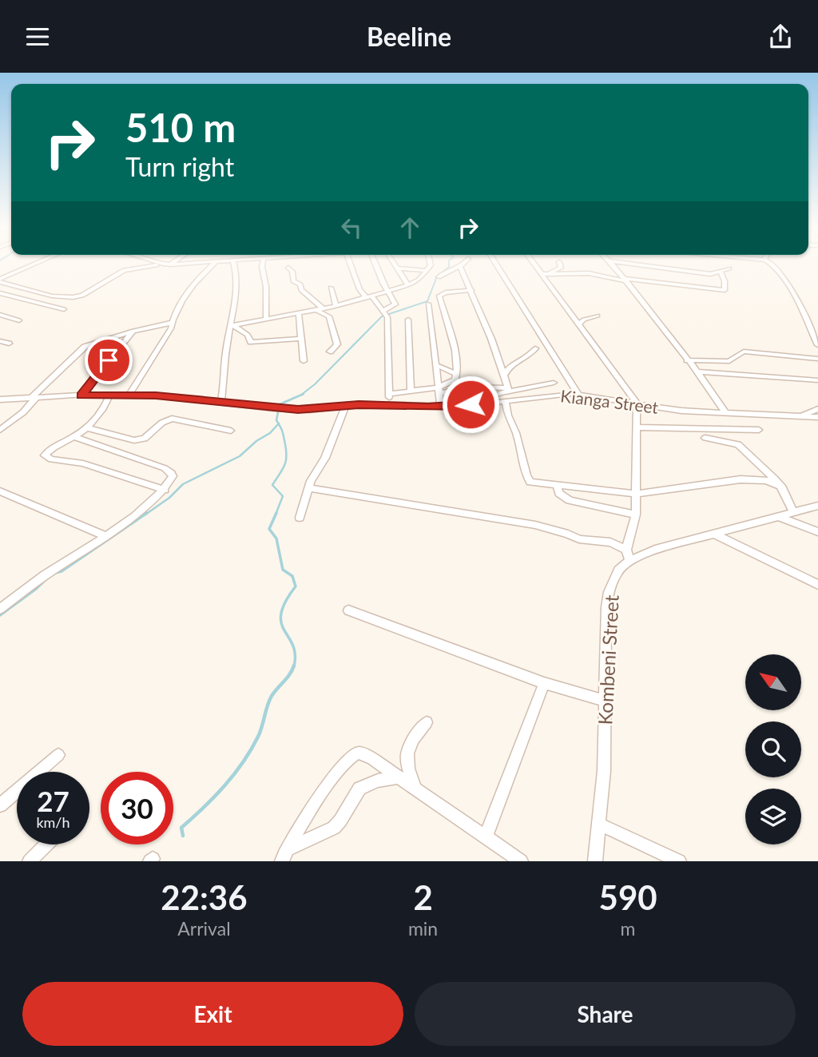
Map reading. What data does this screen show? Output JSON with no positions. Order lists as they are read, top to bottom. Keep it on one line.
{"streets":{"street":["Kianga Street","Kombeni Street"]},"north":"top left","page":{"header":"Beeline","turn":["510 m","Turn right"],"speed":"27 km/h","limit":"30","eta":["22:36","Arrival","2","min","590","m"],"buttons":["Exit","Share"]}}
